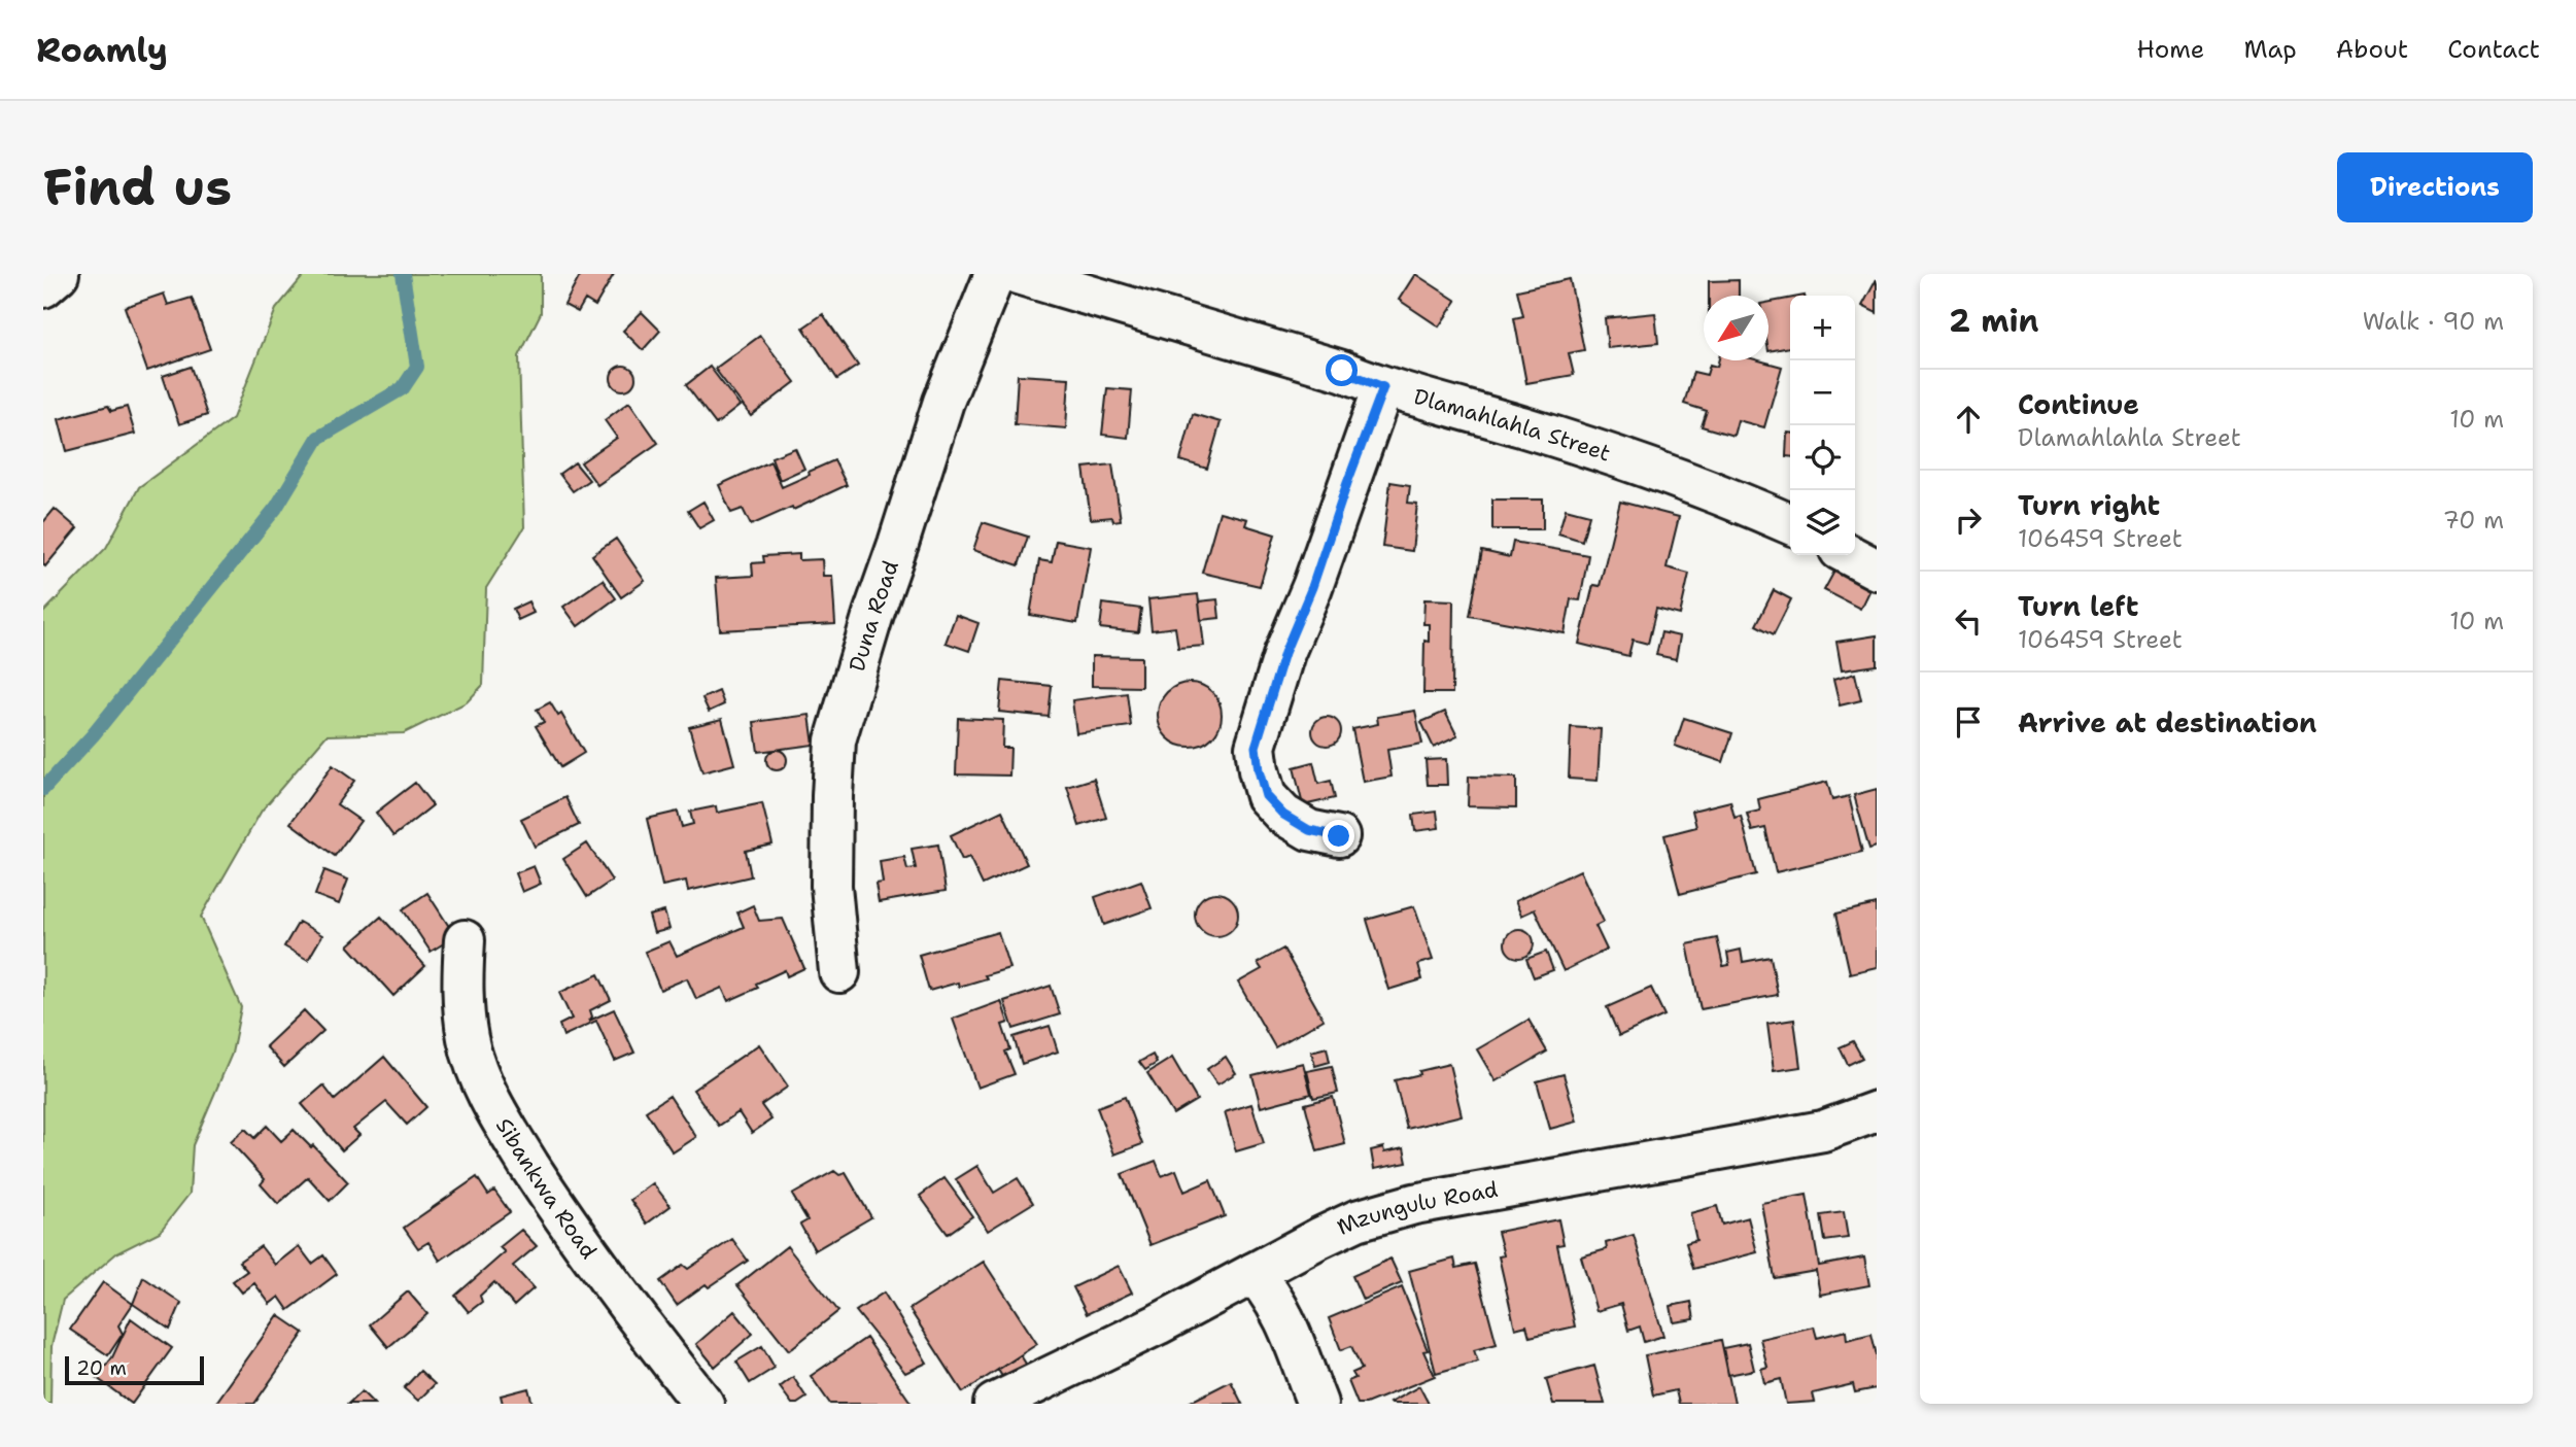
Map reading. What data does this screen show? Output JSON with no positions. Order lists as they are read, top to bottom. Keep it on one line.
{"streets":{"street":["Dlamahlahla Street","Duna Road","Sibankwa Road","Mzungulu Road"]},"scale_bar":"20 m","north":"bottom left","page":{"header":"Roamly","nav":["Home","Map","About","Contact"],"buttons":"Directions","title":"Find us","heading":["2 min","Walk · 90 m"],"map_buttons":["+","−"],"list":[["Continue","Dlamahlahla Street","10 m"],["Turn right","106459 Street","70 m"],["Turn left","106459 Street","10 m"],"Arrive at destination"],"scale":"20 m"}}
